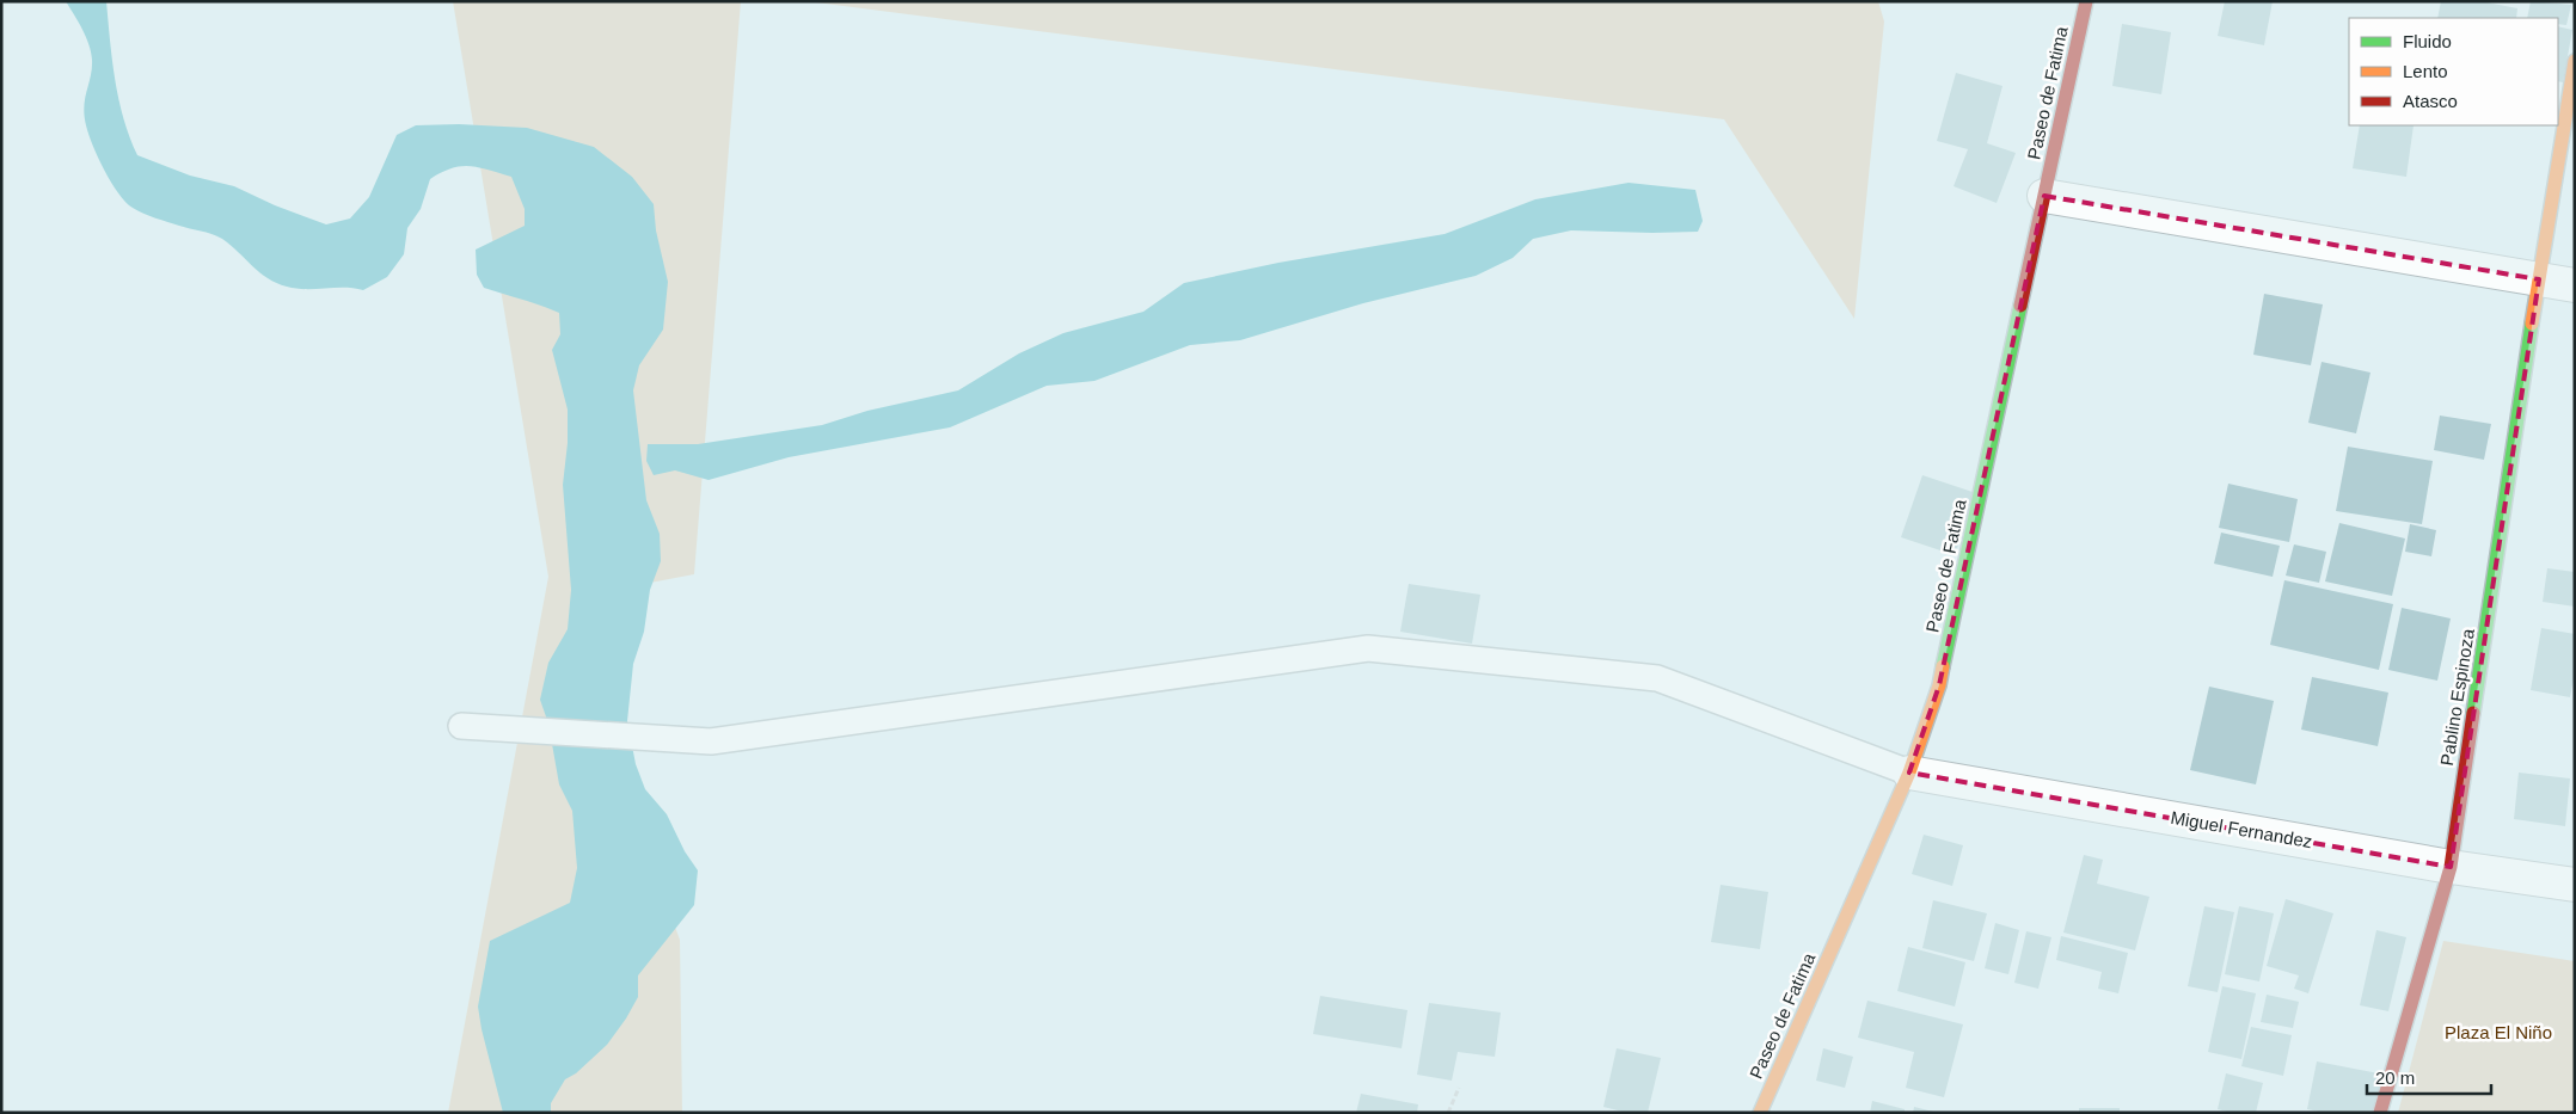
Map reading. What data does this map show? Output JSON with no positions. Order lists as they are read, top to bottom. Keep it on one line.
{"streets":{"street":["Paseo de Fatima","Pablino Espinoza","Miguel Fernandez"]},"crossings":[["Paseo de Fatima","Miguel Fernandez"],["Pablino Espinoza","Miguel Fernandez"]],"parks":["Plaza El Niño"],"legend":["Fluido","Lento","Atasco"],"scale_bar":"20 m"}
